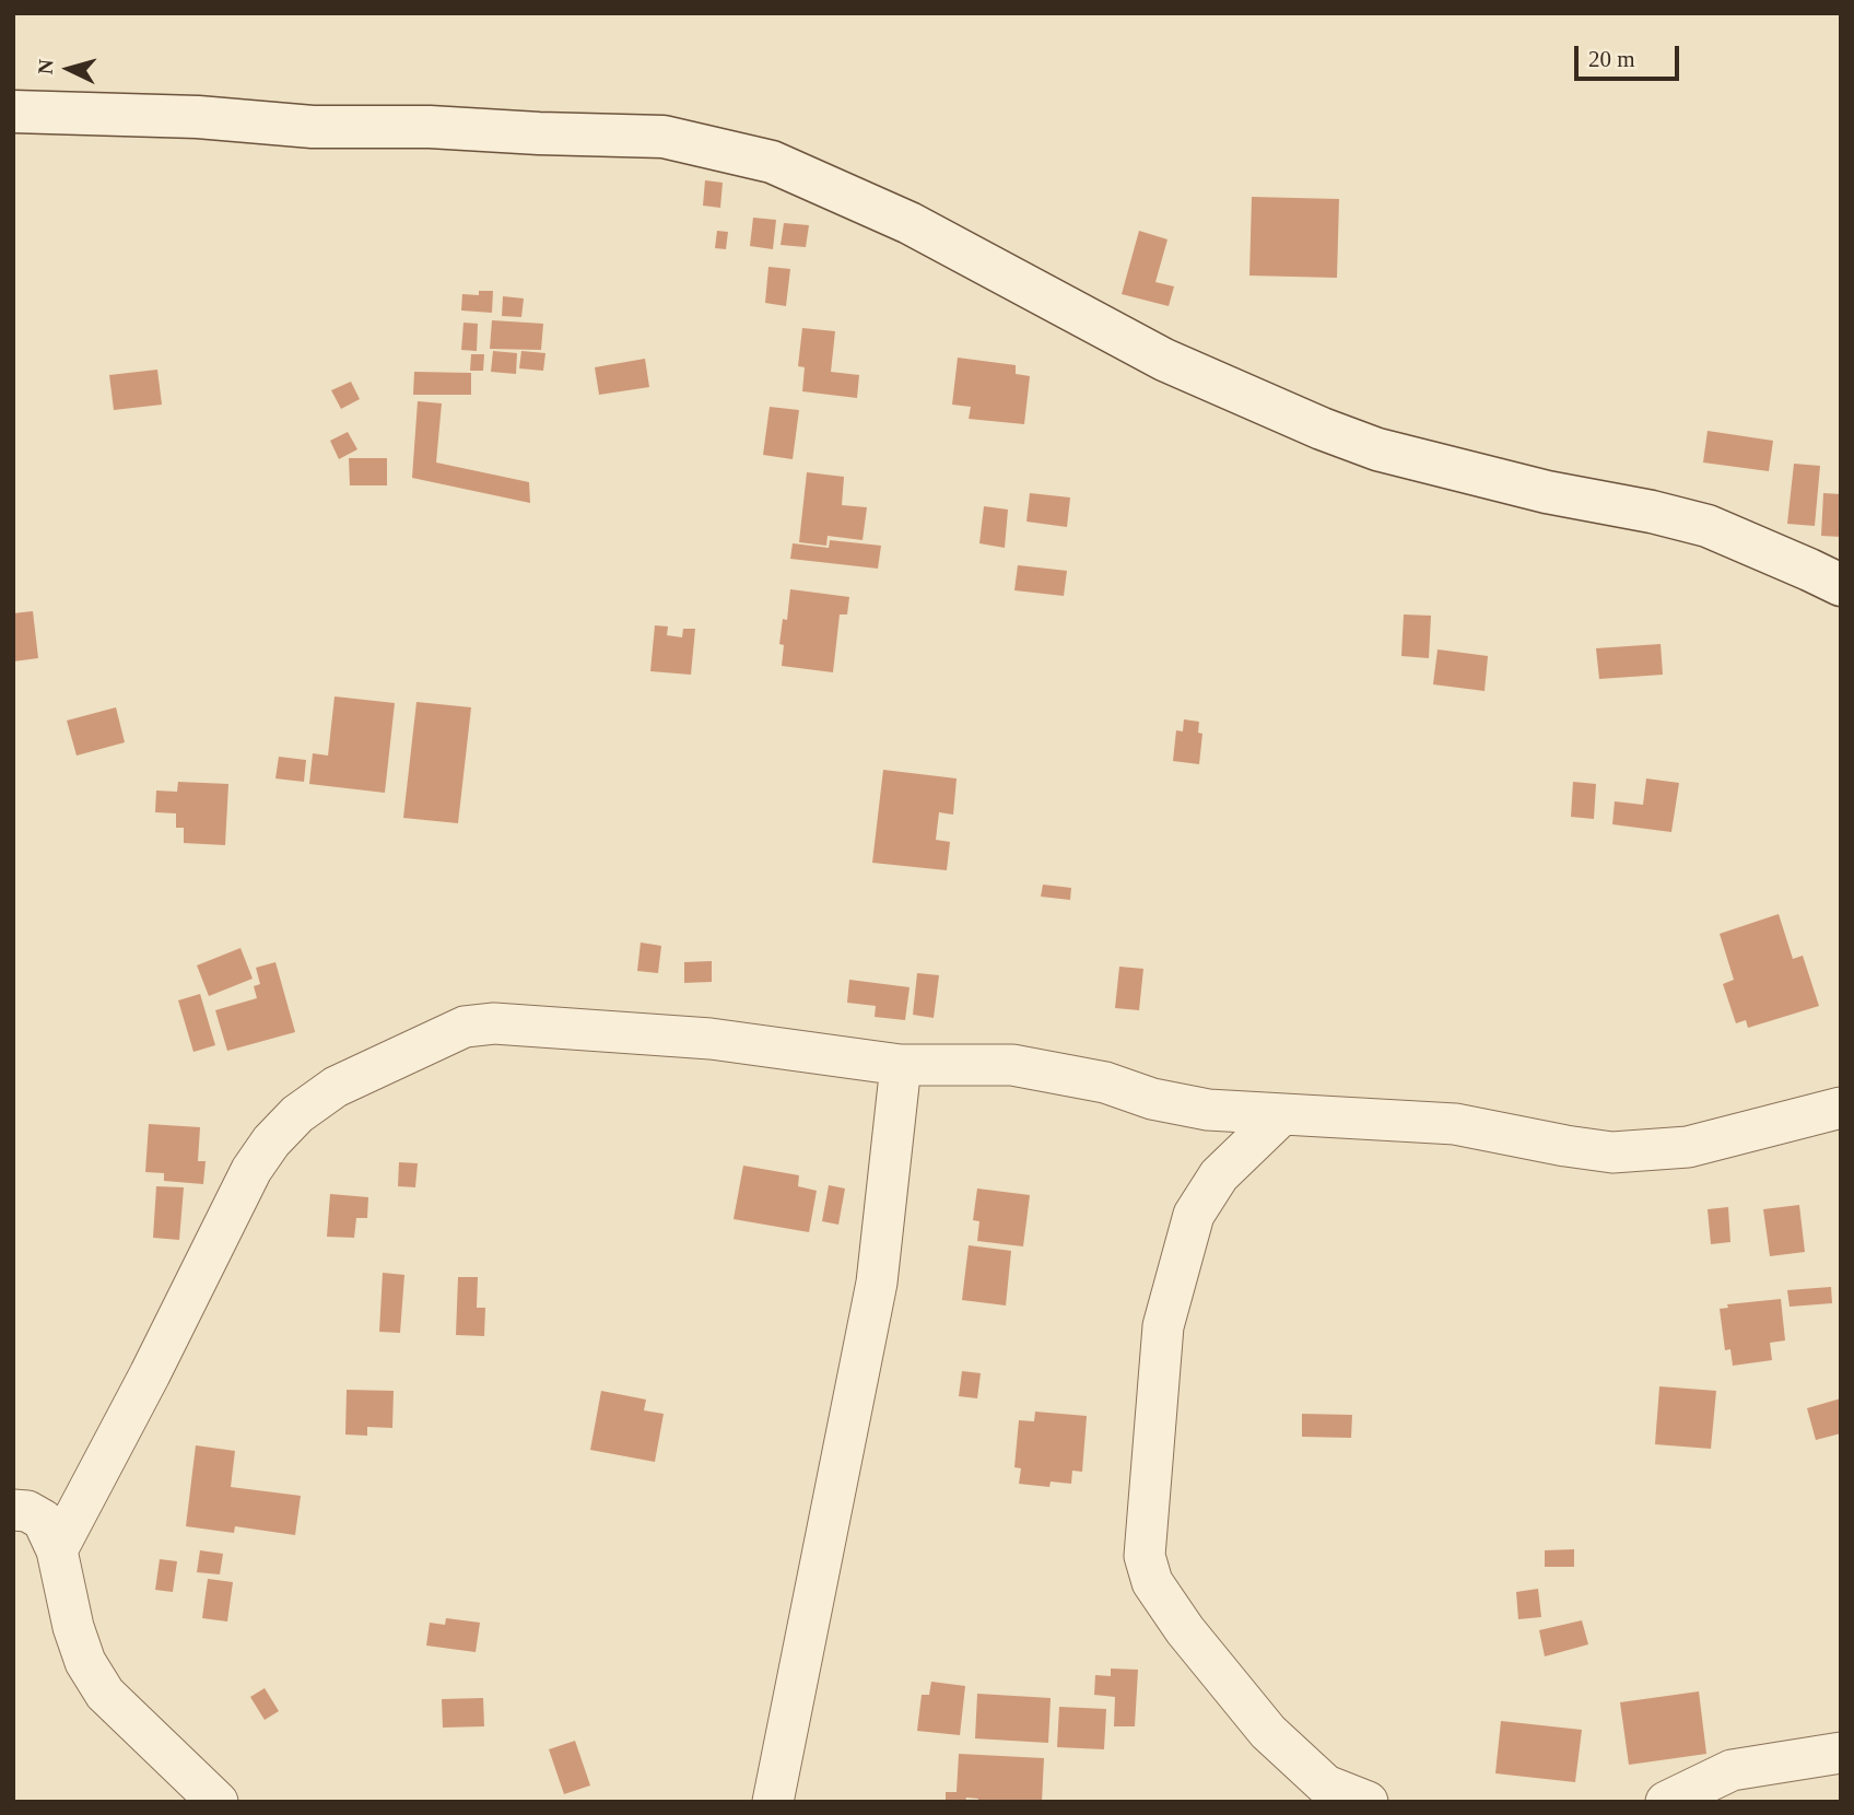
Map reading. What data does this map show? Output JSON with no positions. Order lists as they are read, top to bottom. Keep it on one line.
{"scale_bar":"20 m","north":"left"}
